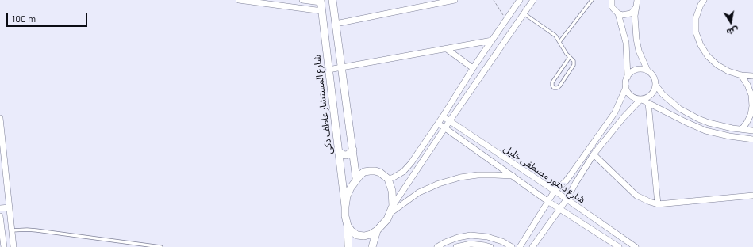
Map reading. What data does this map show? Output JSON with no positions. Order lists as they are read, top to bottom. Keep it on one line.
{"streets":{"street":["شارع المستشار عاطف ذكى","شارع دكتور مصطفى خليل"]},"scale_bar":"100 m","north":"bottom"}
